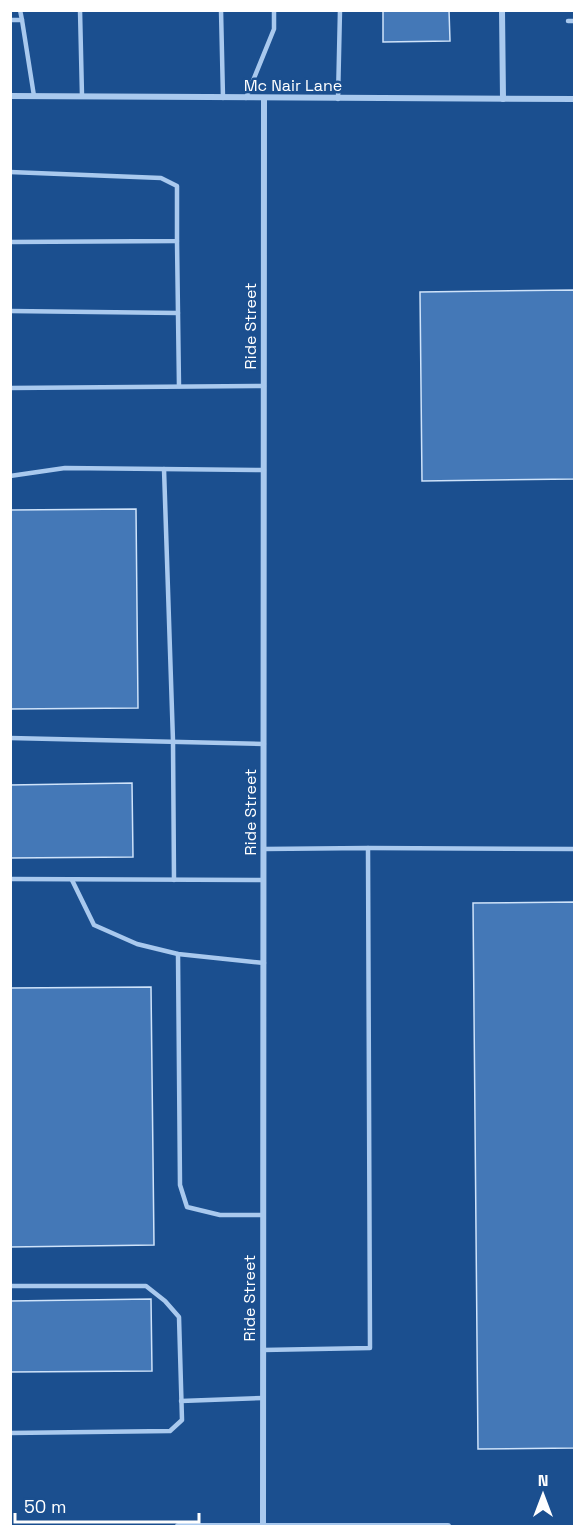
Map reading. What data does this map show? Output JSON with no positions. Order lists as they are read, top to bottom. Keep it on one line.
{"streets":{"street":["Mc Nair Lane","Ride Street"]},"crossings":[["Mc Nair Lane","Ride Street"]],"scale_bar":"50 m","north":"top"}
